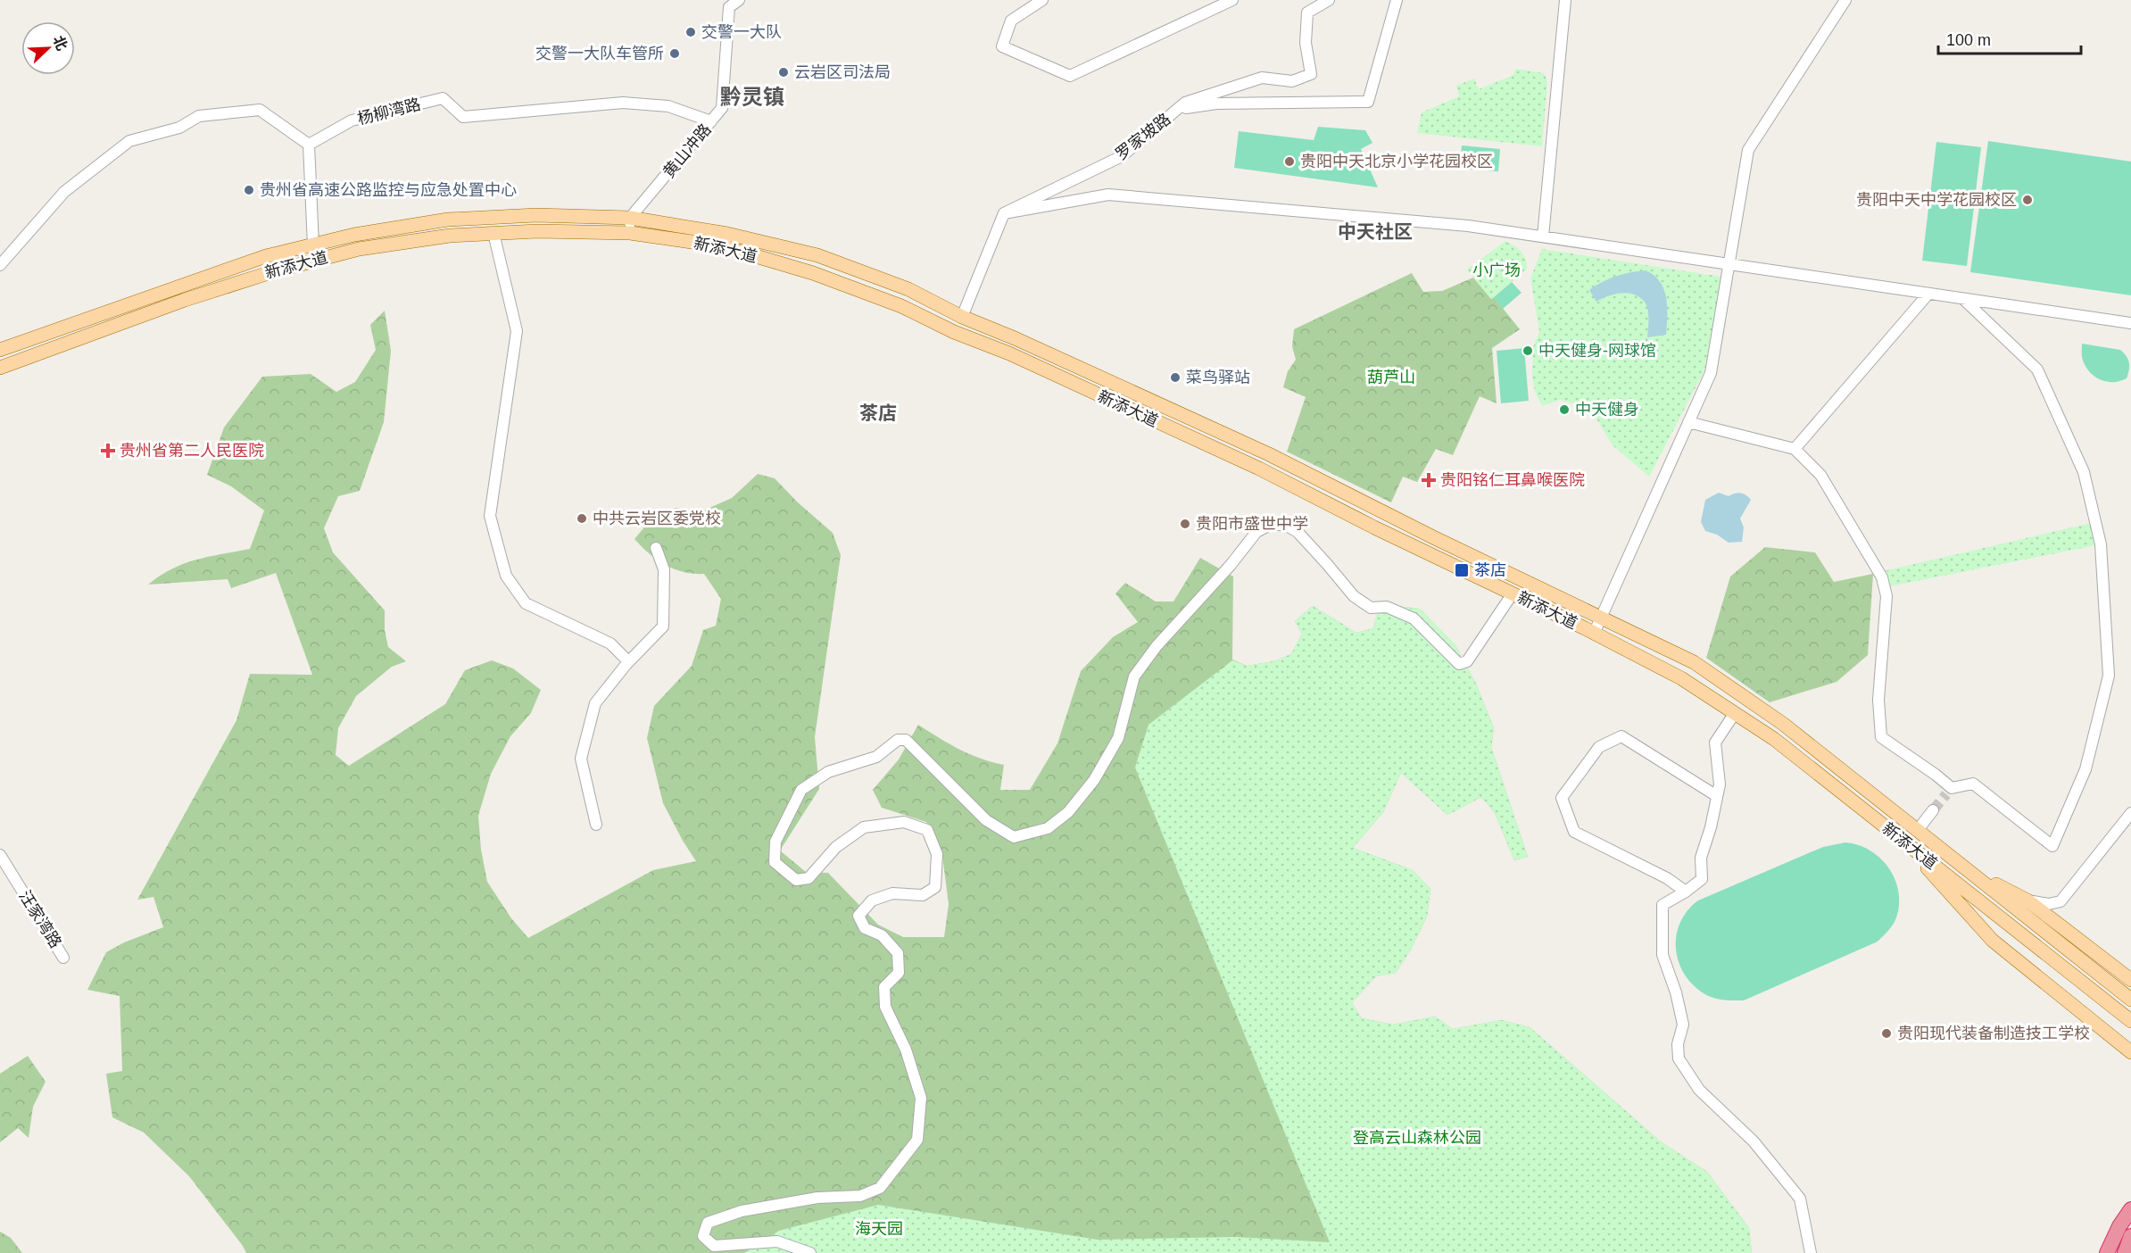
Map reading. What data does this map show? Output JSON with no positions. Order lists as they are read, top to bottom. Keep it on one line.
{"streets":{"main road":["新添大道"],"street":["杨柳湾路","罗家坡路","黄山冲路","汪家湾路"]},"crossings":[["杨柳湾路","黄山冲路"],["黄山冲路","新添大道"]],"districts":["黔灵镇","中天社区","茶店"],"parks":["小广场","葫芦山","登高云山森林公园","海天园"],"places":{"other":["交警一大队","交警一大队车管所","云岩区司法局","贵阳中天北京小学花园校区","贵州省高速公路监控与应急处置中心","贵阳中天中学花园校区","中天健身-网球馆","菜鸟驿站","中天健身","中共云岩区委党校","贵阳市盛世中学","贵阳现代装备制造技工学校"],"health":["贵州省第二人民医院","贵阳铭仁耳鼻喉医院"],"transit":["茶店"]},"scale_bar":"100 m","north":"top right"}
